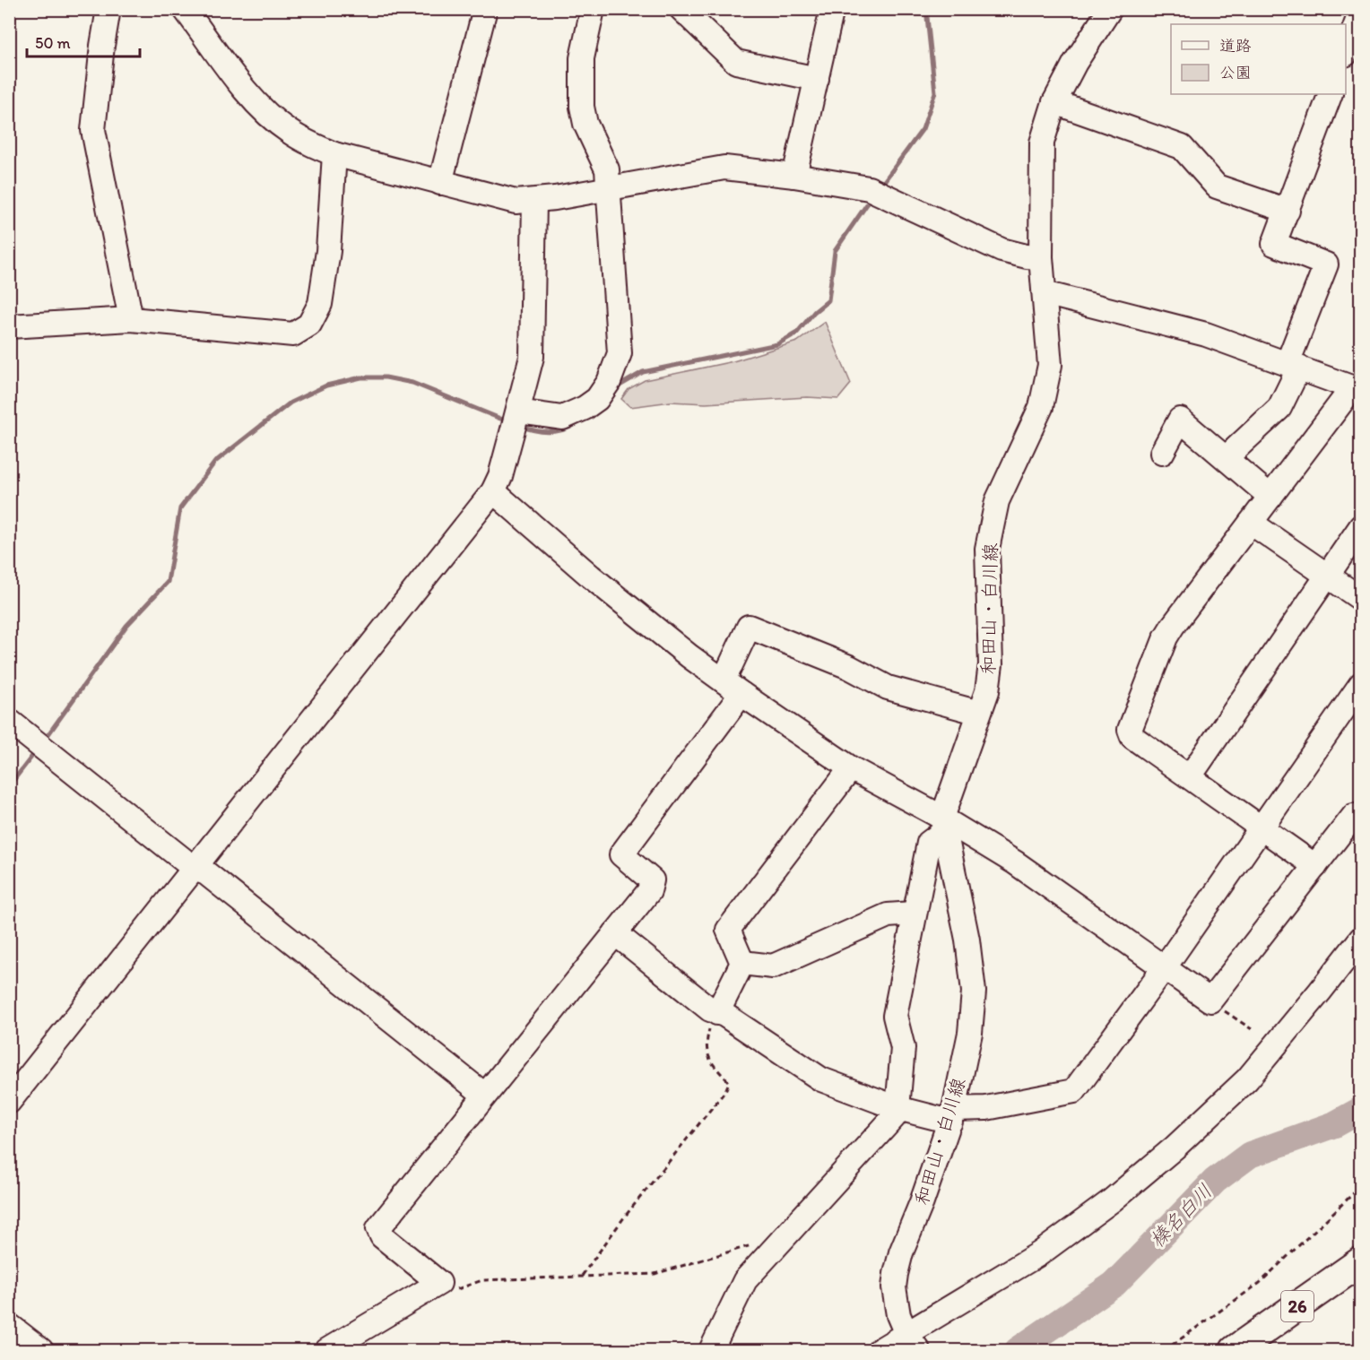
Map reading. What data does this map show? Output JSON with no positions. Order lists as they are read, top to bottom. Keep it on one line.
{"streets":{"main road":["26"],"street":["和田山・白川線"]},"water":["榛名白川"],"legend":["道路","公園"],"scale_bar":"50 m"}
